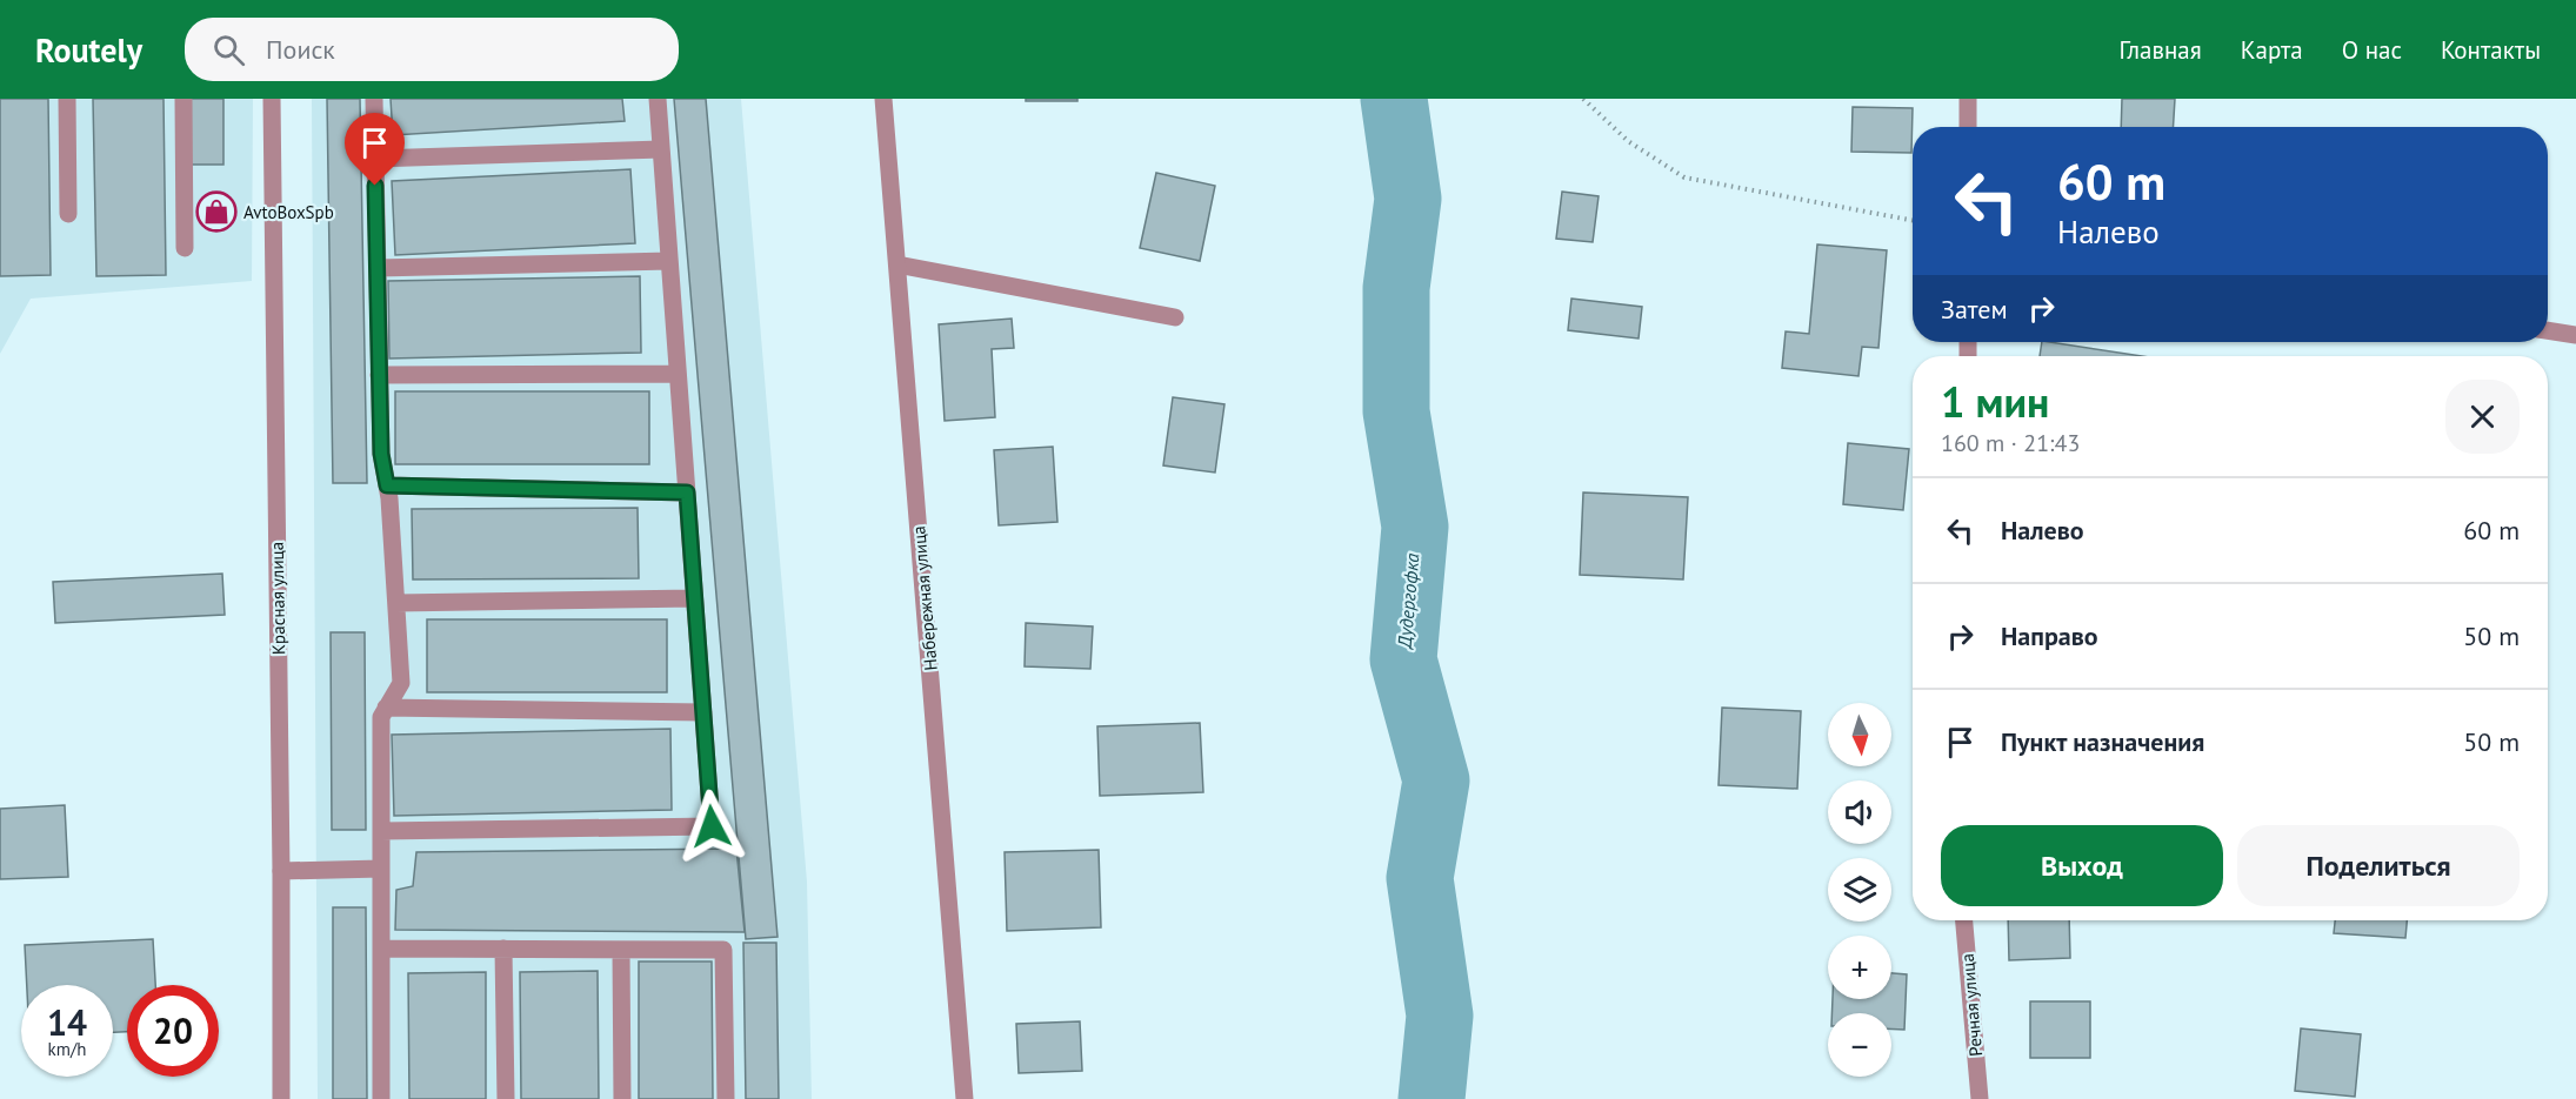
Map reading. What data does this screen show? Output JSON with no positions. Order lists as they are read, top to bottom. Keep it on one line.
{"streets":{"street":["Красная улица","Набережная улица","Речная улица"]},"water":["Дудергофка"],"places":{"shop":["AvtoBoxSpb"]},"north":"bottom","page":{"header":"Routely","search":"Поиск","nav":["Главная","Карта","О нас","Контакты"],"turn":["60 m","Налево"],"then":"Затем","heading":["1 мин","160 m · 21:43"],"list":[{"name":"Налево","value":"60 m"},{"name":"Направо","value":"50 m"},{"name":"Пункт назначения","value":"50 m"}],"map_buttons":["+","−"],"buttons":["Выход","Поделиться"],"speed":"14 km/h","limit":"20"}}
